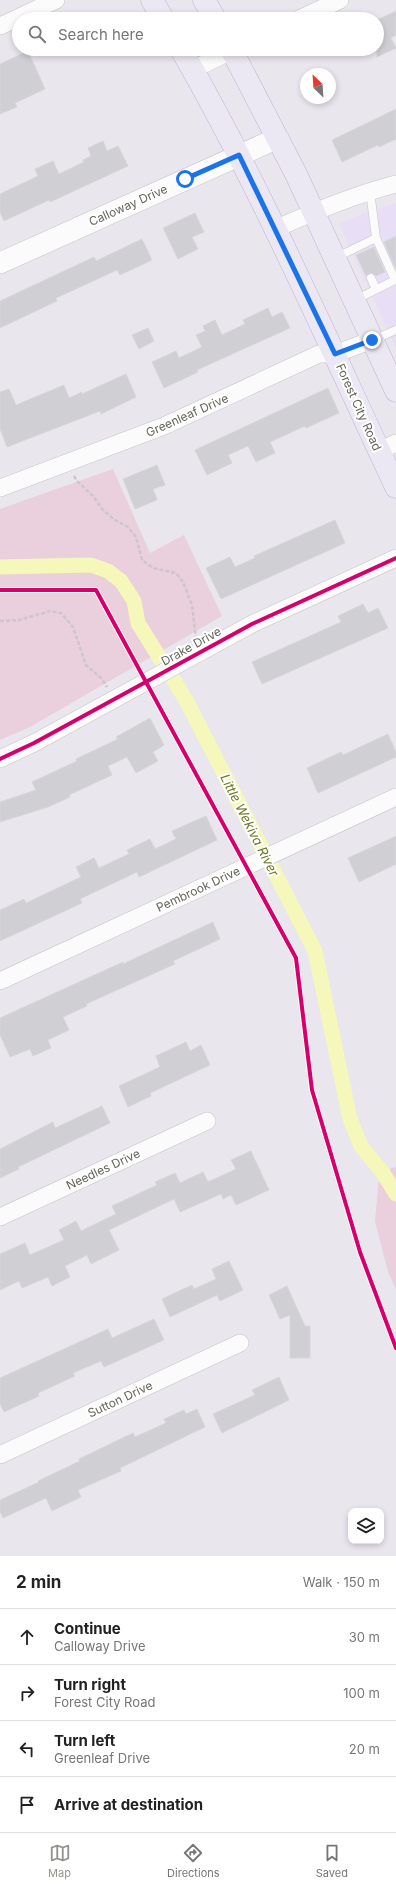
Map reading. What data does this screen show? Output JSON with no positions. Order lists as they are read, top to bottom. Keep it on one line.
{"streets":{"main road":["Forest City Road"],"street":["Calloway Drive","Greenleaf Drive","Drake Drive","Pembrook Drive","Needles Drive","Sutton Drive"]},"crossings":[["Calloway Drive","Forest City Road"],["Forest City Road","Greenleaf Drive"]],"water":["Little Wekiva River"],"north":"top left","page":{"search":"Search here","heading":["2 min","Walk · 150 m"],"list":[["Continue","Calloway Drive","30 m"],["Turn right","Forest City Road","100 m"],["Turn left","Greenleaf Drive","20 m"],"Arrive at destination"],"nav":["Map","Directions","Saved"]}}
